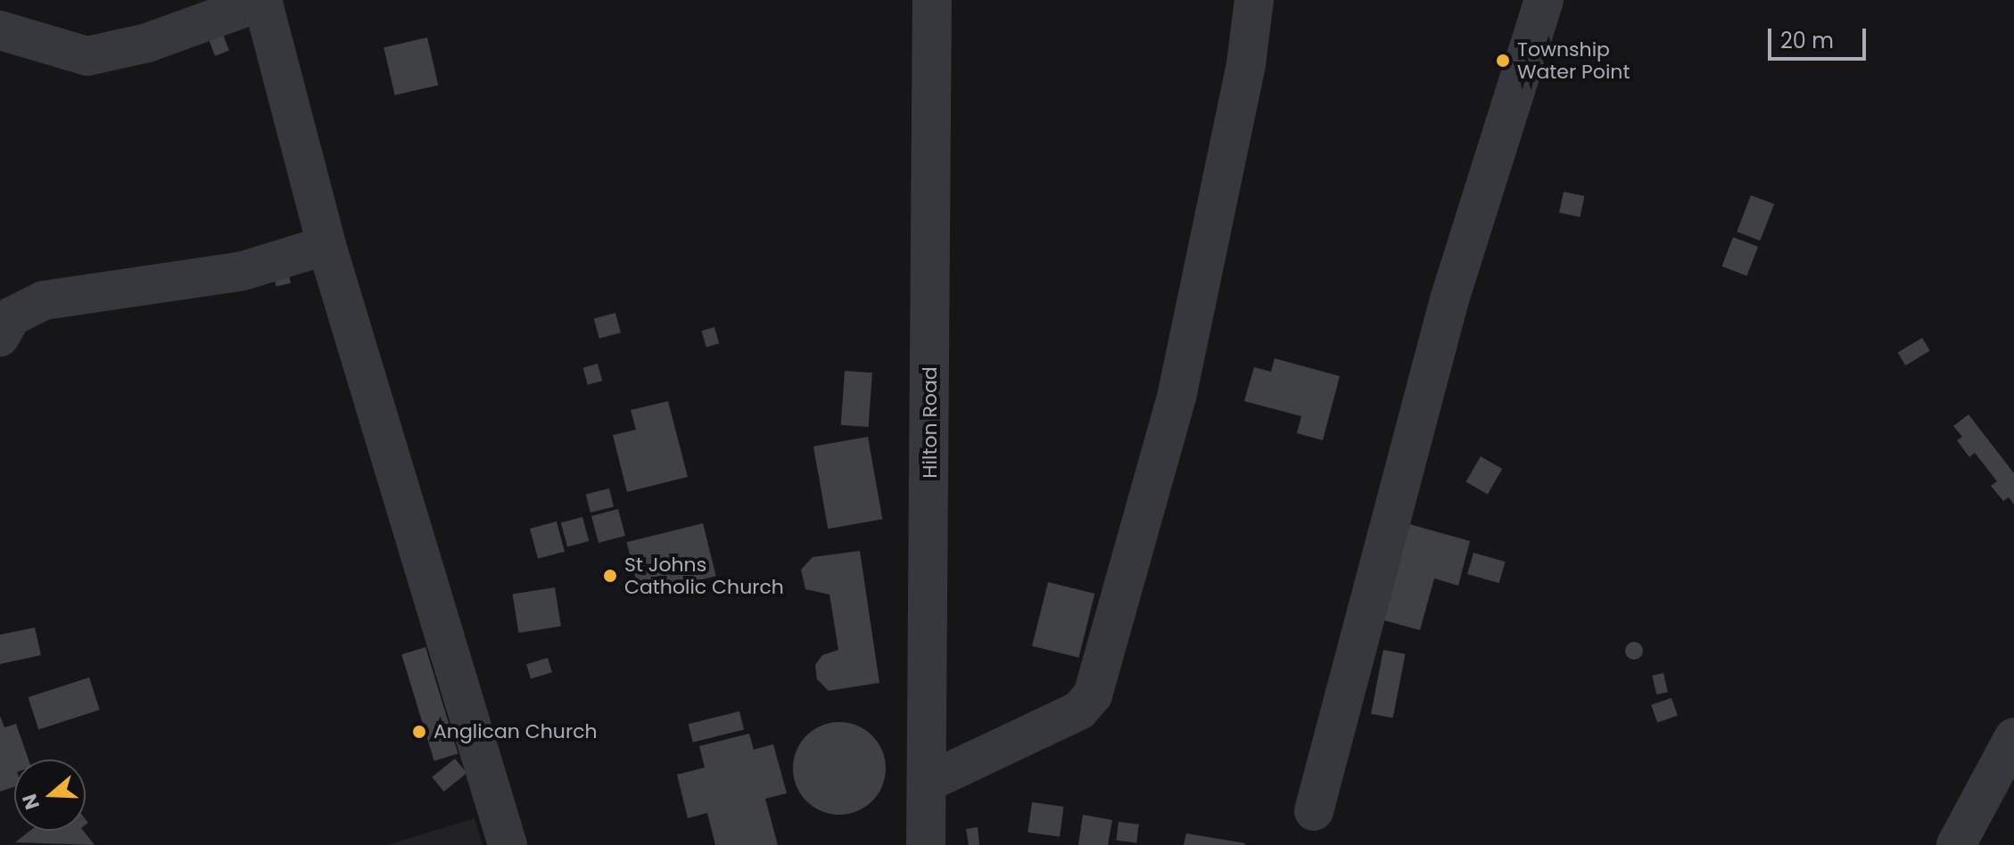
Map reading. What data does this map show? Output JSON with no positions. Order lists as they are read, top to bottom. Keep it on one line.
{"streets":{"street":["Hilton Road"]},"places":["Township Water Point","St Johns Catholic Church","Anglican Church"],"scale_bar":"20 m","north":"left"}
